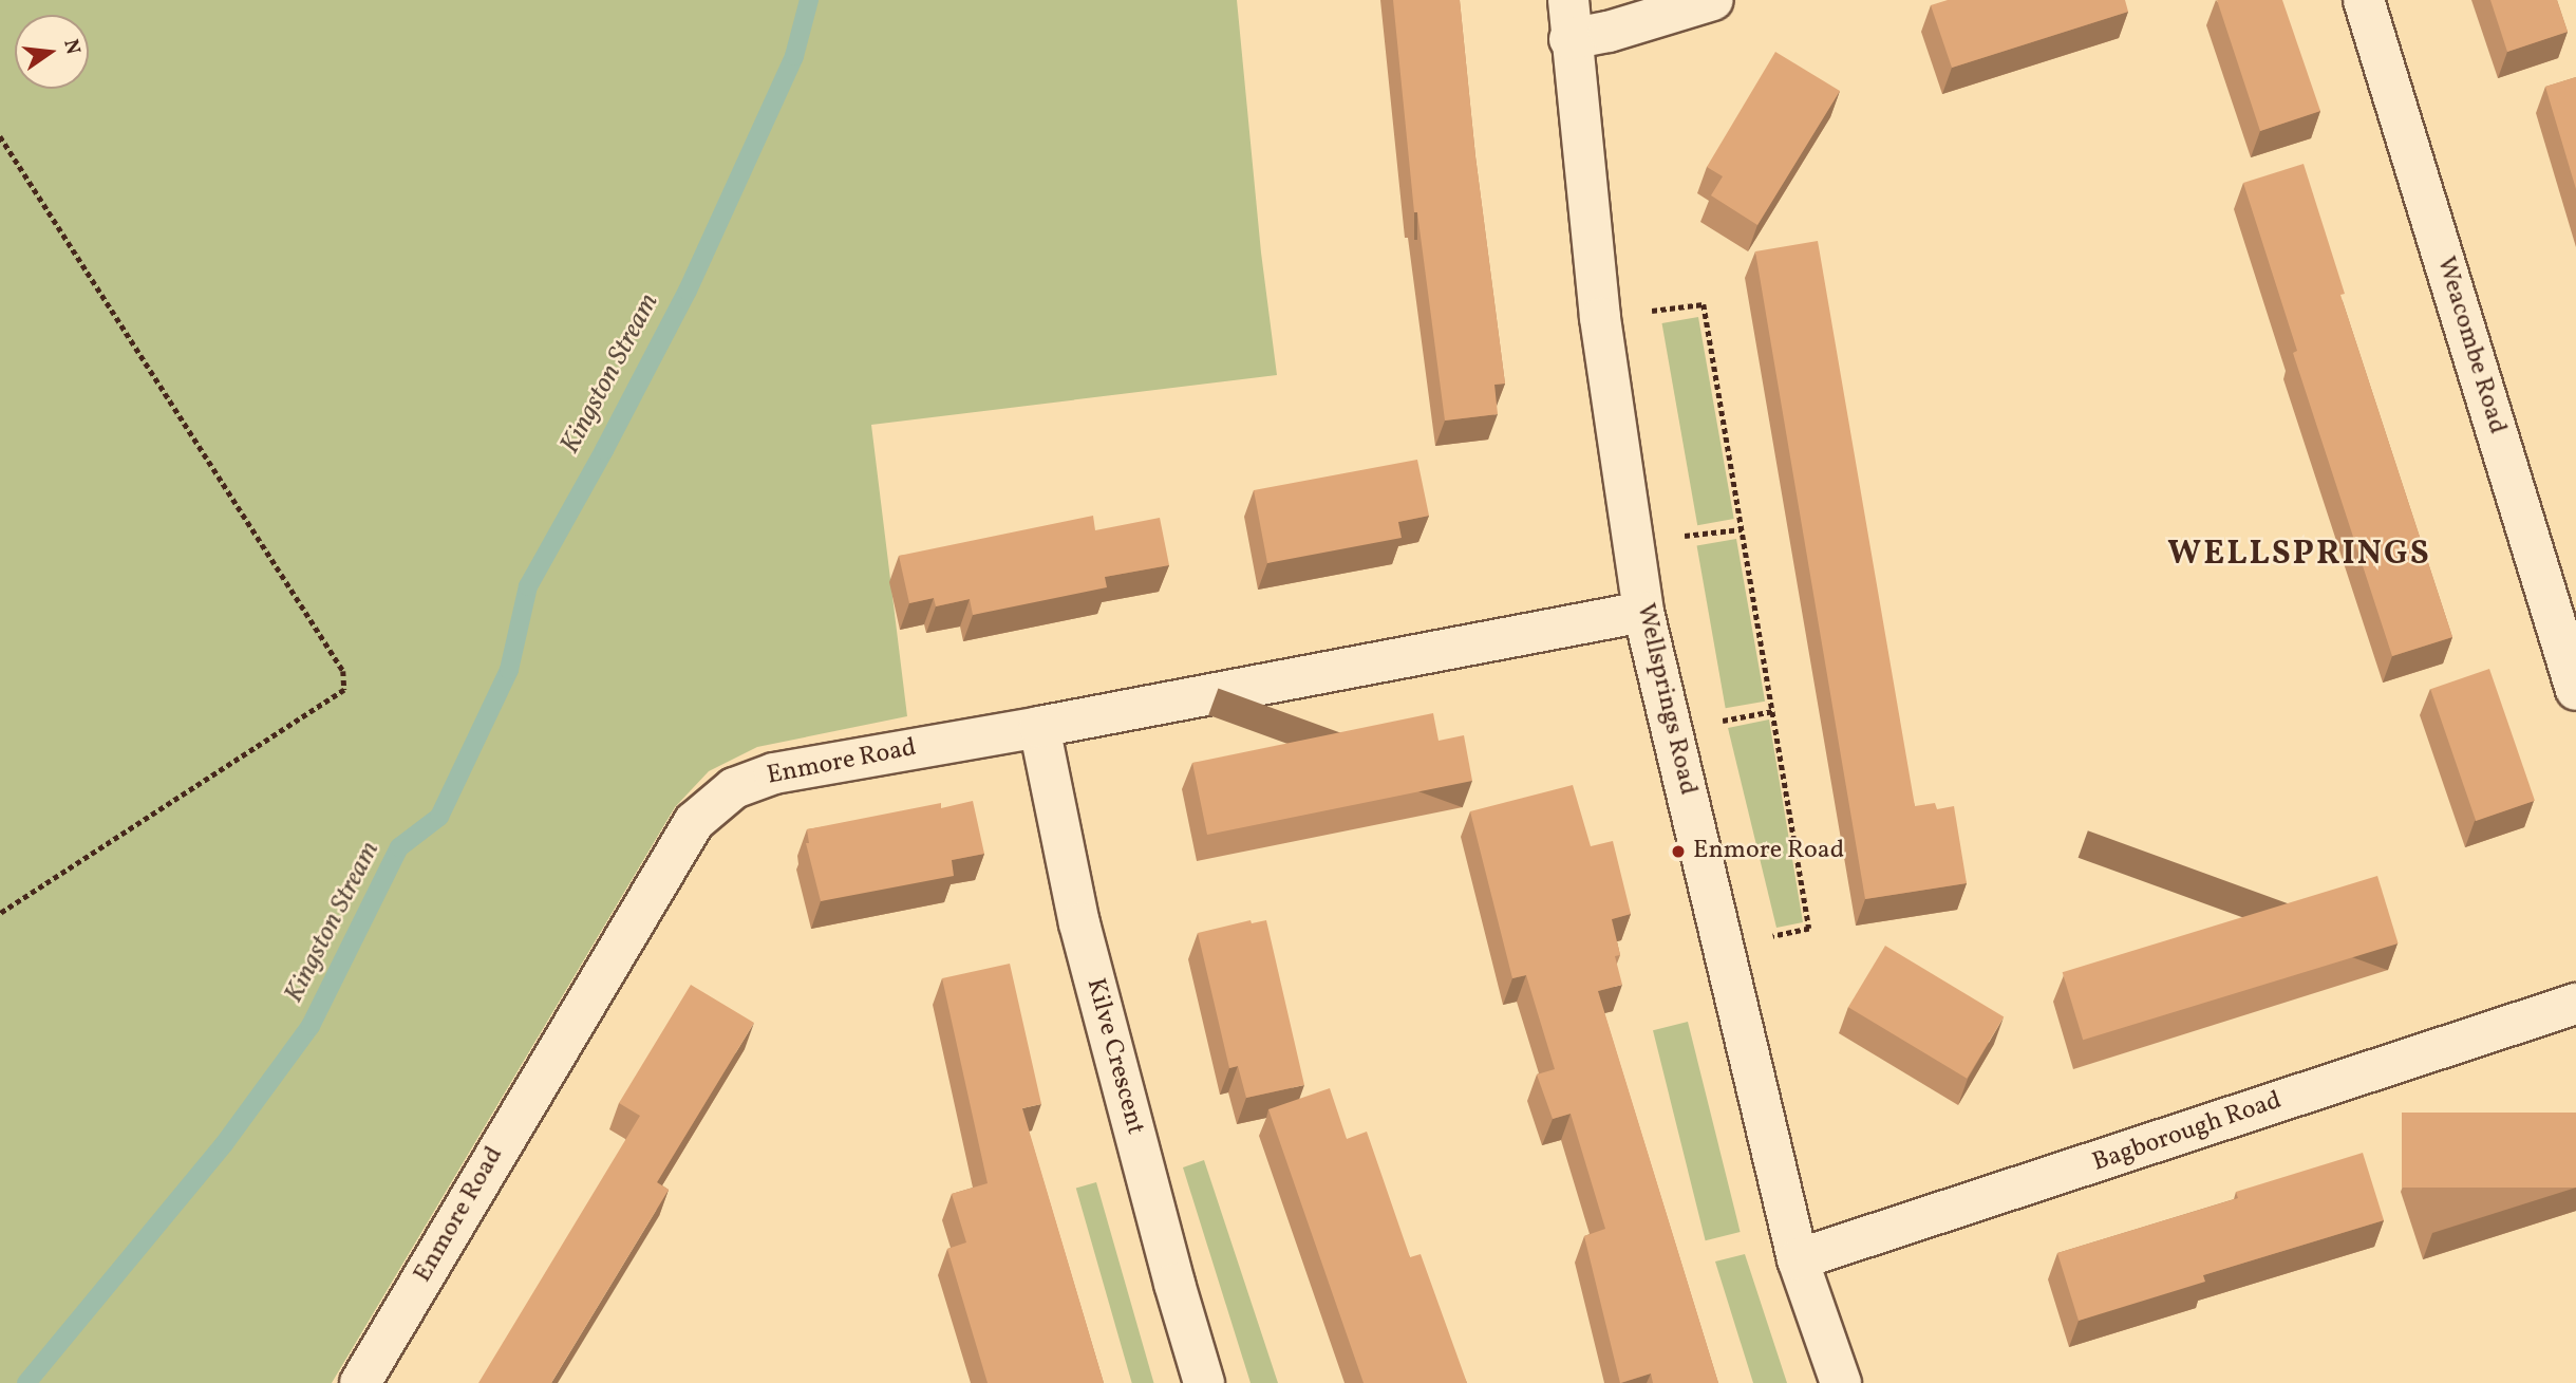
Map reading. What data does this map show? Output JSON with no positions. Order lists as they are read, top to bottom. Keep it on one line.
{"streets":{"street":["Weacombe Road","Wellsprings Road","Enmore Road","Kilve Crescent","Bagborough Road"]},"crossings":[["Wellsprings Road","Enmore Road"],["Wellsprings Road","Bagborough Road"],["Enmore Road","Kilve Crescent"]],"districts":["WELLSPRINGS"],"water":["Kingston Stream"],"places":["Enmore Road"],"north":"right"}
